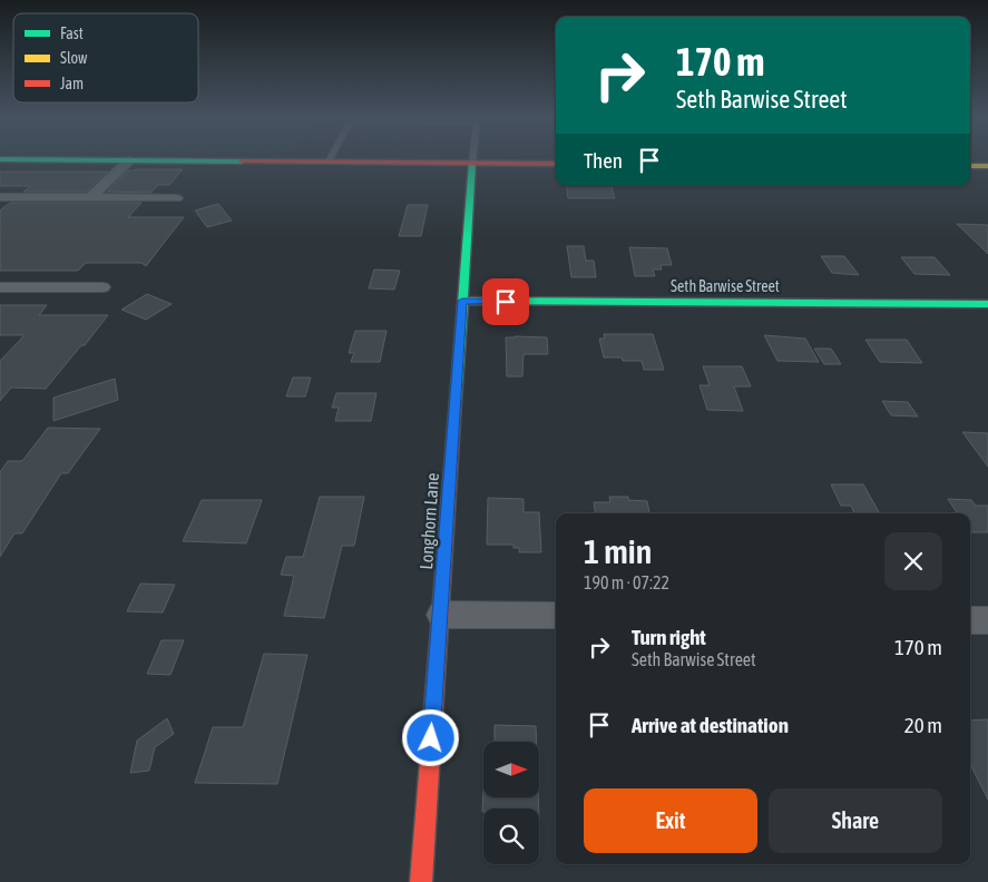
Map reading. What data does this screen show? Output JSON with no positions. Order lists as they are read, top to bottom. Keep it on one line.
{"streets":{"street":["Seth Barwise Street","Longhorn Lane"]},"crossings":[["Seth Barwise Street","Longhorn Lane"]],"legend":["Fast","Slow","Jam"],"north":"right","page":{"turn":["170 m","Seth Barwise Street"],"then":"Then","heading":["1 min","190 m · 07:22"],"list":[{"name":"Turn right","note":"Seth Barwise Street","value":"170 m"},{"name":"Arrive at destination","value":"20 m"}],"buttons":["Exit","Share"]}}
